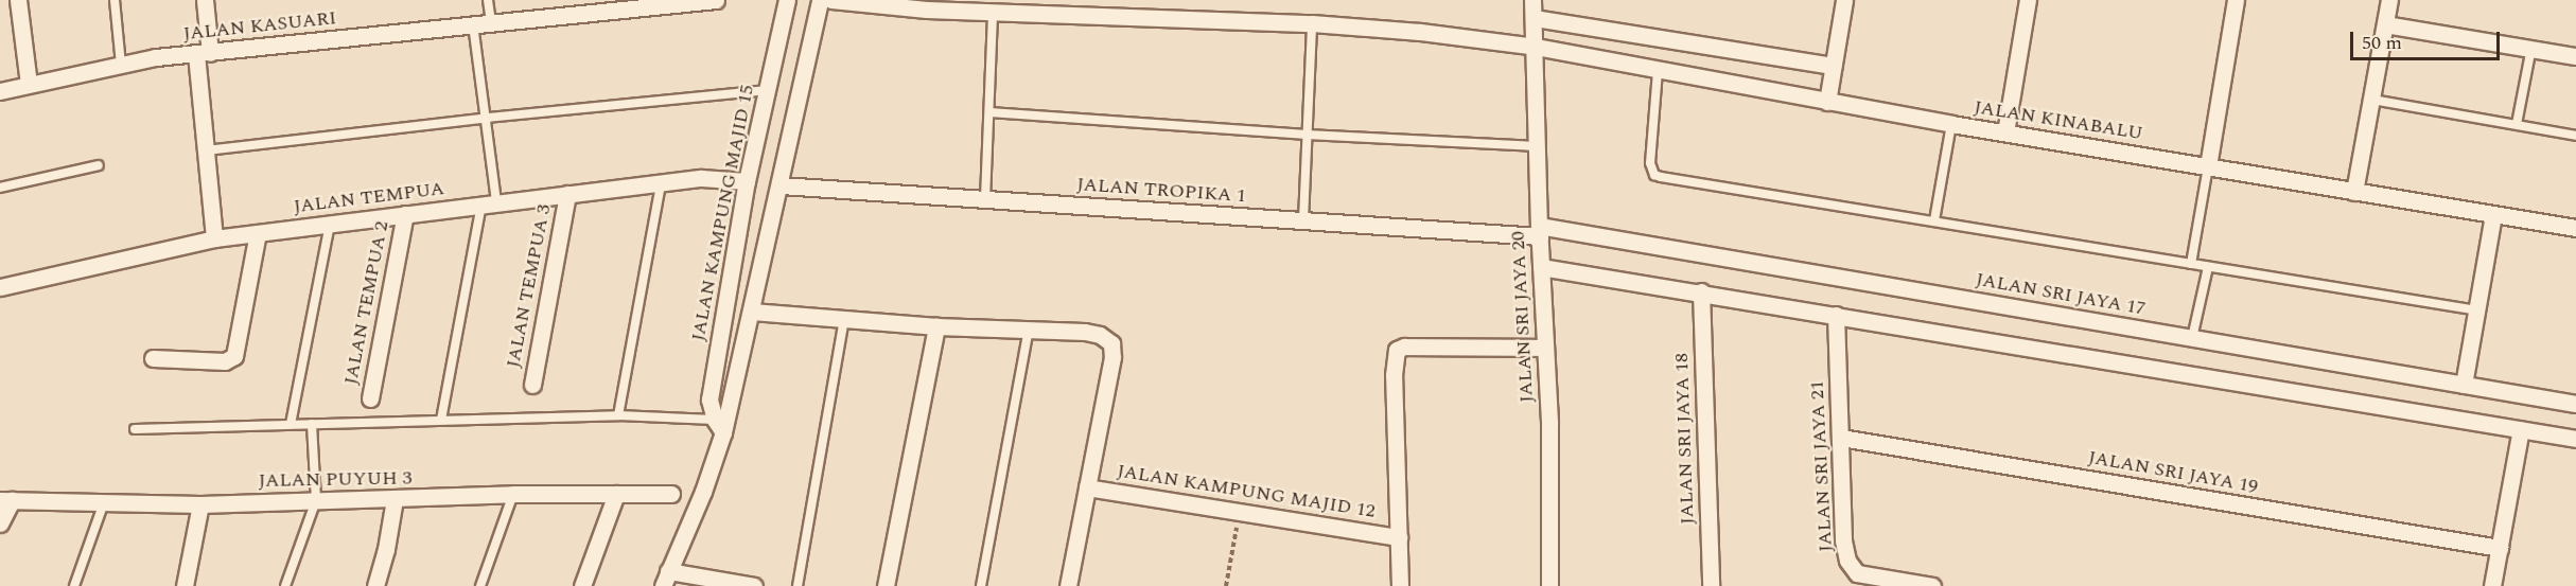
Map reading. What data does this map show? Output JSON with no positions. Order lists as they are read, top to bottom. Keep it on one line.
{"streets":{"street":["JALAN KASUARI","JALAN KINABALU","JALAN TROPIKA 1","JALAN TEMPUA","JALAN KAMPUNG MAJID 15","JALAN TEMPUA 3","JALAN SRI JAYA 17","JALAN TEMPUA 2","JALAN SRI JAYA 20","JALAN SRI JAYA 18","JALAN SRI JAYA 21","JALAN SRI JAYA 19","JALAN PUYUH 3","JALAN KAMPUNG MAJID 12"]},"crossings":[["JALAN KINABALU","JALAN SRI JAYA 20"],["JALAN TROPIKA 1","JALAN KAMPUNG MAJID 15"],["JALAN TROPIKA 1","JALAN SRI JAYA 17"],["JALAN TROPIKA 1","JALAN SRI JAYA 20"],["JALAN TEMPUA","JALAN KAMPUNG MAJID 15"],["JALAN TEMPUA","JALAN TEMPUA 3"],["JALAN TEMPUA","JALAN TEMPUA 2"],["JALAN SRI JAYA 17","JALAN SRI JAYA 20"],["JALAN SRI JAYA 21","JALAN SRI JAYA 19"]],"scale_bar":"50 m"}
